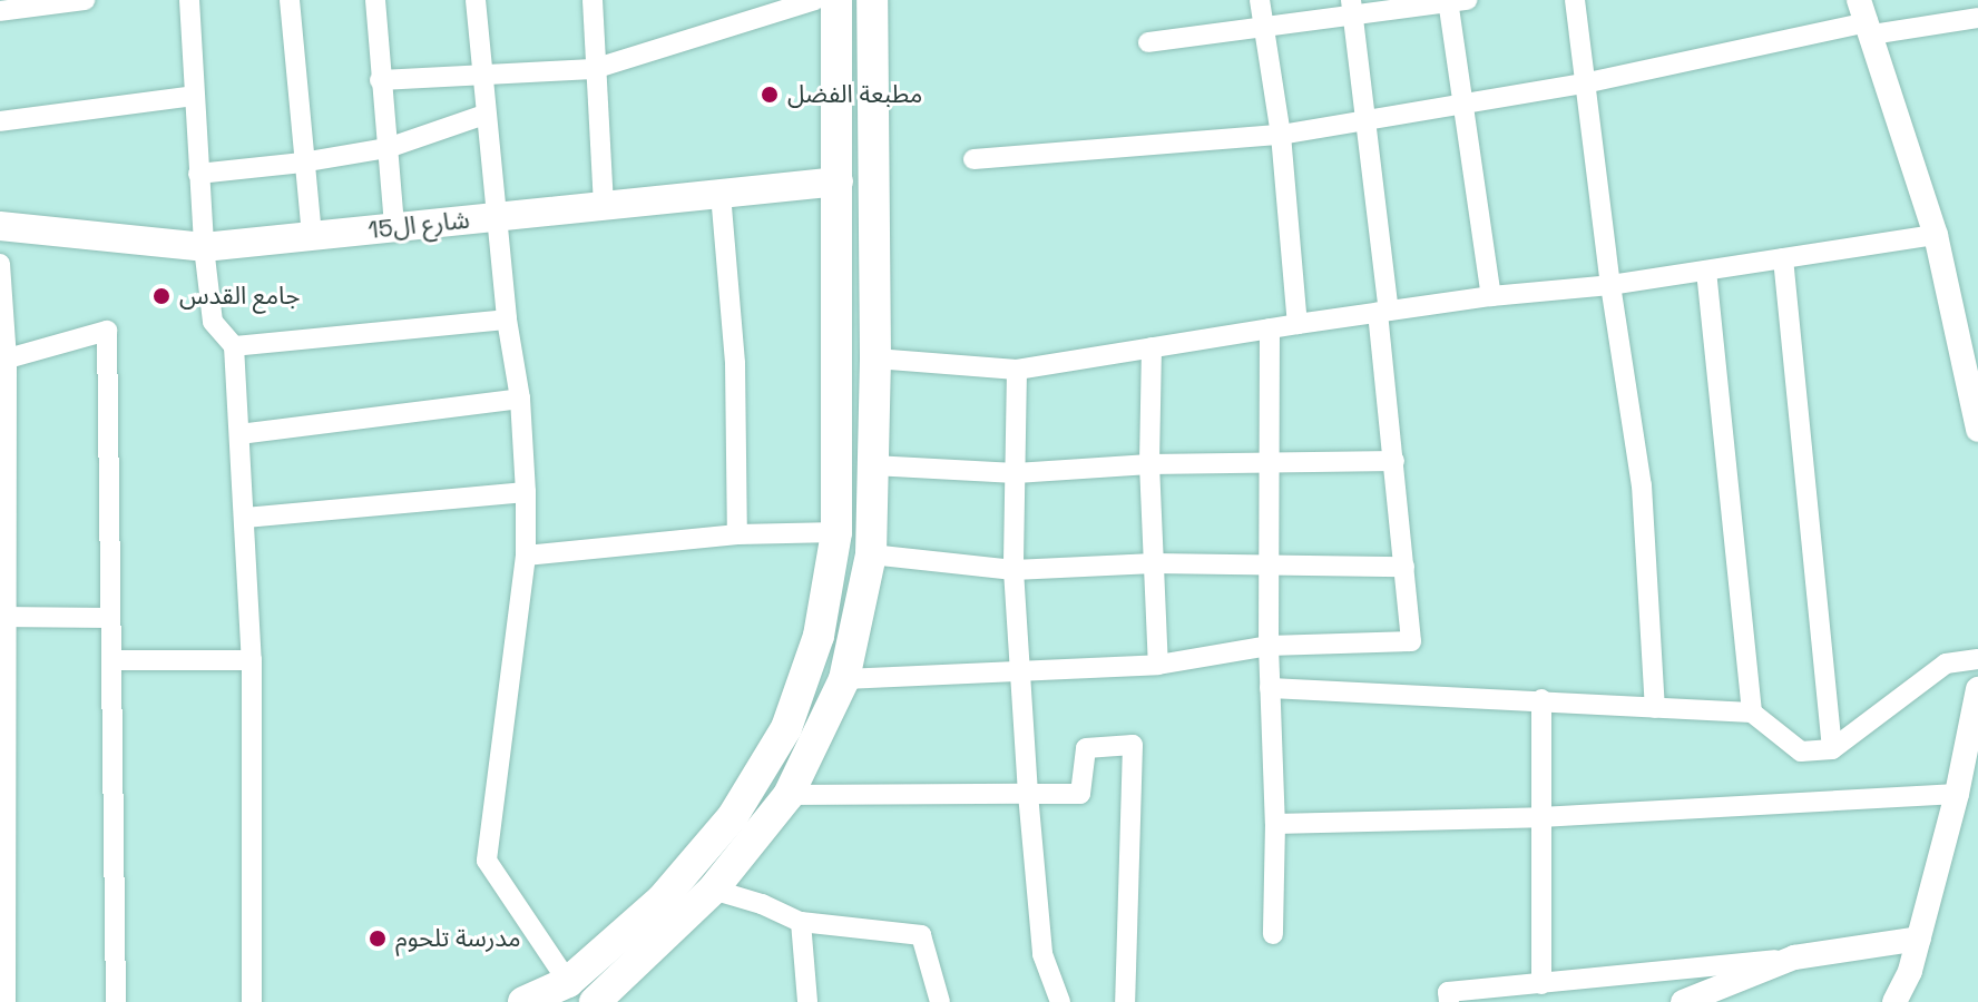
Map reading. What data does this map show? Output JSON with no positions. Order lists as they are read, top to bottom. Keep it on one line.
{"streets":{"main road":["شارع ال15"]},"places":["مطبعة الفضل","جامع القدس","مدرسة تلحوم"]}
